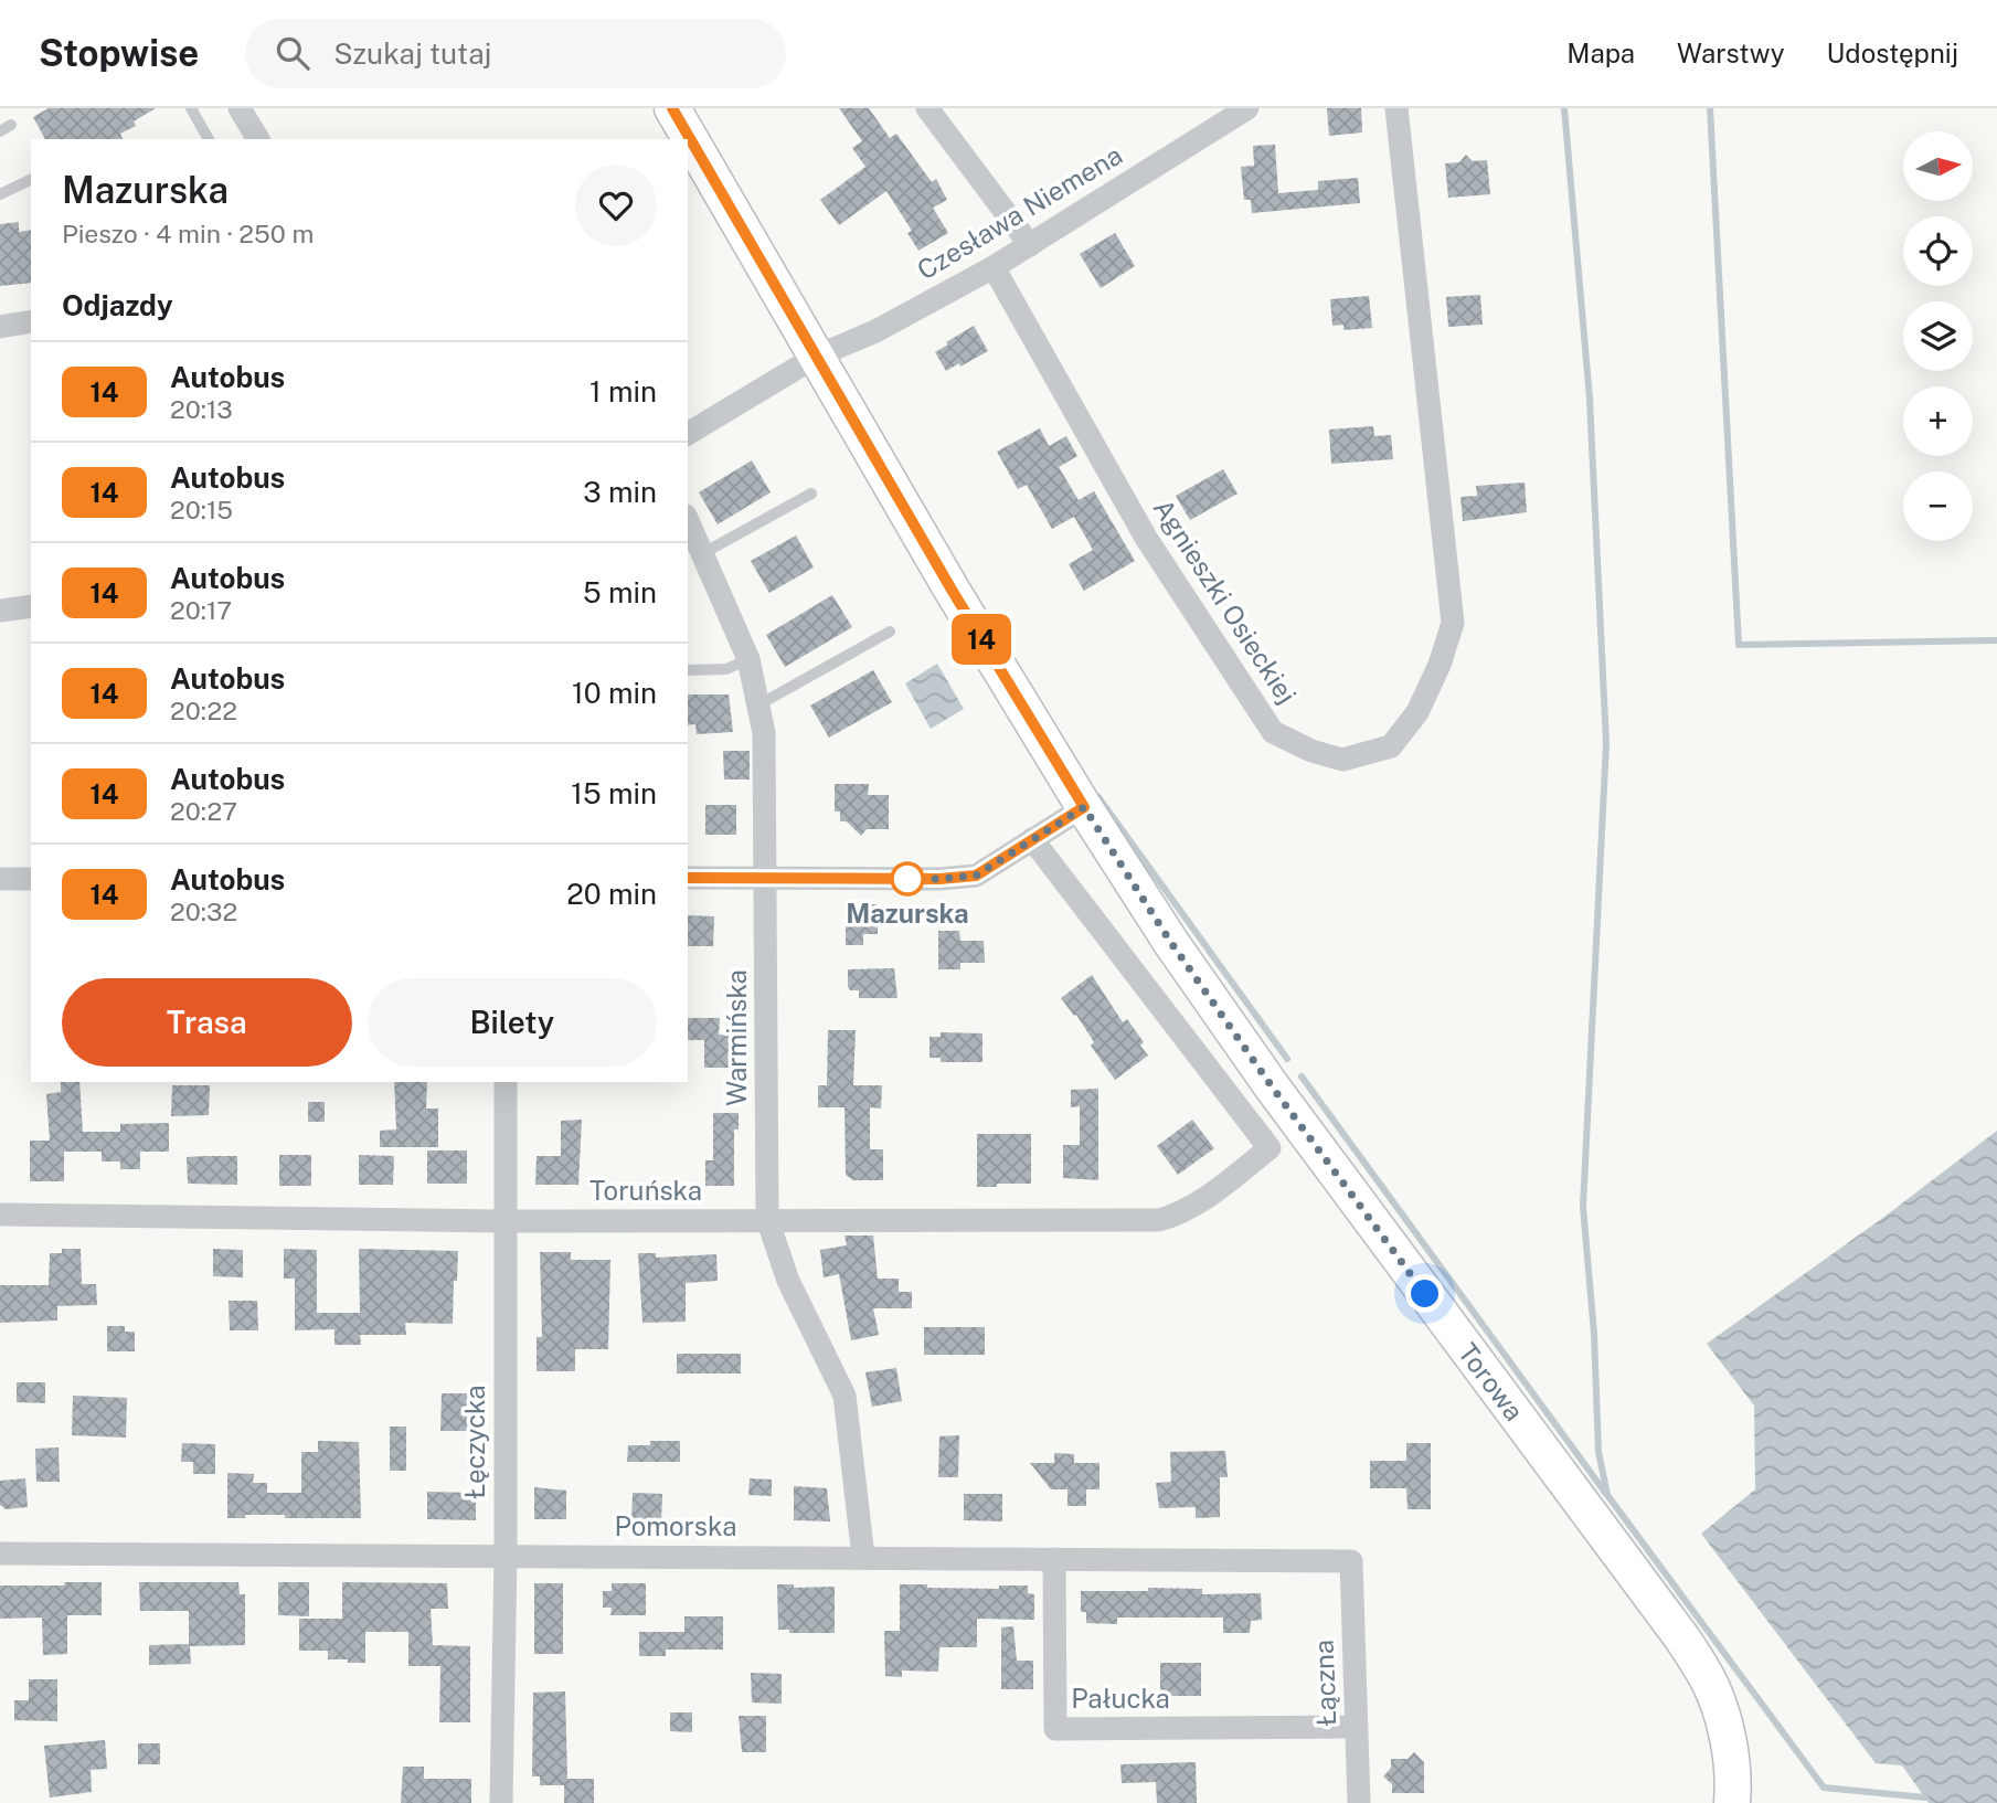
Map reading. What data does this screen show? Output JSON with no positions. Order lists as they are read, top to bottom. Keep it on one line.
{"streets":{"street":["Czesława Niemena","Agnieszki Osieckiej","Warmińska","Toruńska","Torowa","Łęczycka","Pomorska","Łączna","Pałucka"]},"crossings":[["Czesława Niemena","Agnieszki Osieckiej"],["Czesława Niemena","Torowa"],["Warmińska","Toruńska"],["Warmińska","Pomorska"],["Toruńska","Łęczycka"],["Łęczycka","Pomorska"],["Pomorska","Łączna"],["Pomorska","Pałucka"],["Łączna","Pałucka"]],"places":["Mazurska"],"lines":["bus line 14"],"north":"right","page":{"header":"Stopwise","search":"Szukaj tutaj","nav":["Mapa","Warstwy","Udostępnij"],"on_map":"14","map_buttons":["+","−"],"heading":[["Mazurska","Pieszo · 4 min · 250 m"],"Odjazdy"],"list":[{"mark":"14","name":"Autobus","note":"20:13","value":"1 min"},{"mark":"14","name":"Autobus","note":"20:15","value":"3 min"},{"mark":"14","name":"Autobus","note":"20:17","value":"5 min"},{"mark":"14","name":"Autobus","note":"20:22","value":"10 min"},{"mark":"14","name":"Autobus","note":"20:27","value":"15 min"},{"mark":"14","name":"Autobus","note":"20:32","value":"20 min"}],"buttons":["Trasa","Bilety"]}}
